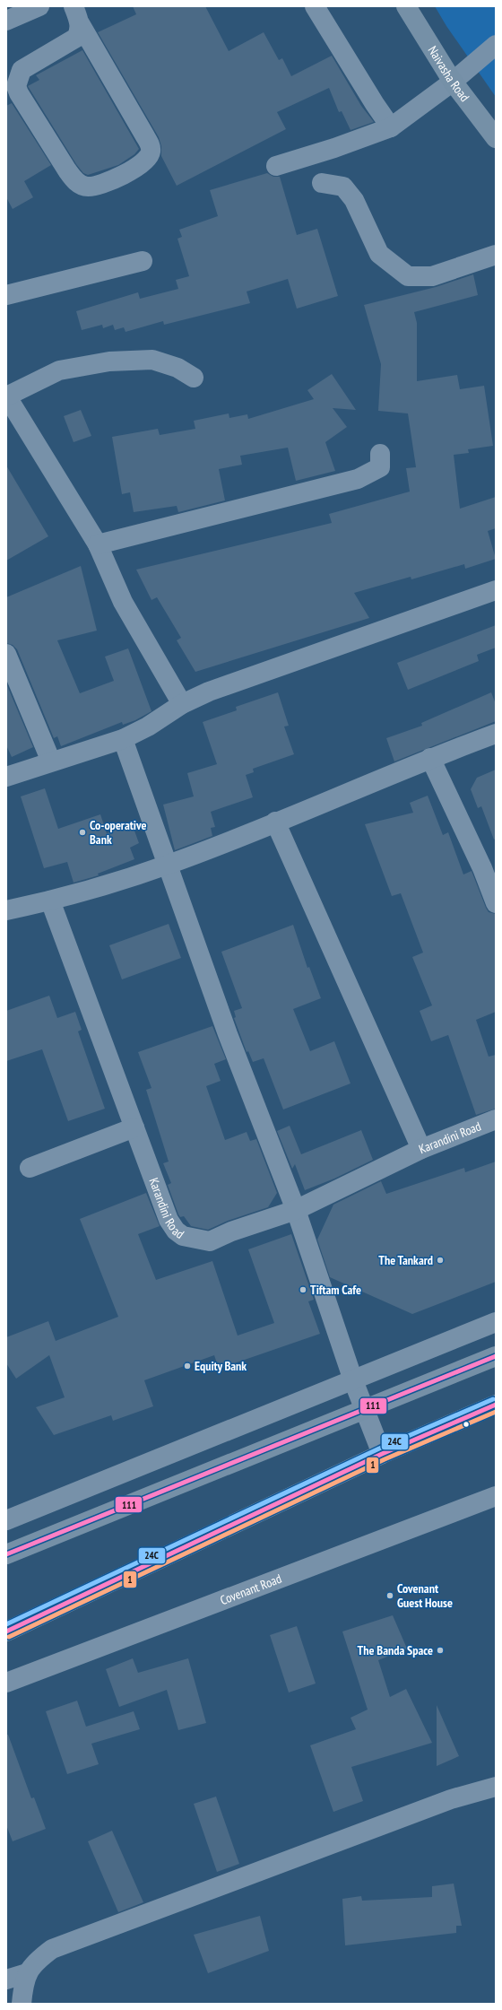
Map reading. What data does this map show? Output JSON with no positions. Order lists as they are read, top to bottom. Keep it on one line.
{"streets":{"main road":["Naivasha Road"],"street":["Karandini Road","Covenant Road"]},"places":["Co-operative Bank","The Tankard","Tiftam Cafe","Equity Bank","Covenant Guest House","The Banda Space"],"lines":["transit line 111","transit line 24C","transit line 1"]}
